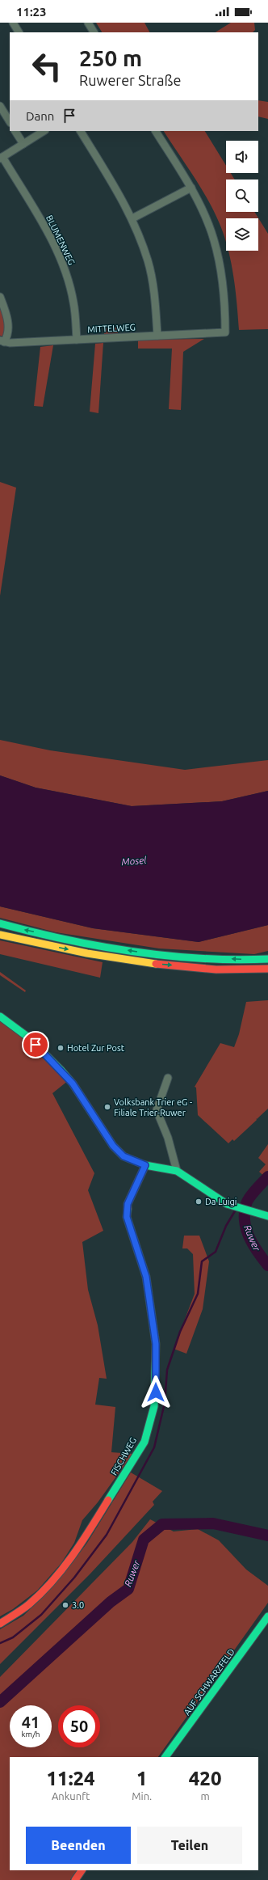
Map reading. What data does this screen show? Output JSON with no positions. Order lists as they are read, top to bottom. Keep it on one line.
{"streets":{"main road":["FISCHWEG","AUF SCHWARZFELD"],"street":["BLUMENWEG","MITTELWEG"]},"crossings":[["BLUMENWEG","MITTELWEG"]],"water":["Mosel","Ruwer"],"places":["Hotel Zur Post","Volksbank Trier eG - Filiale Trier-Ruwer","Da Luigi","3.0"],"page":{"status":"11:23","turn":["250 m","Ruwerer Straße"],"then":"Dann","speed":"41 km/h","limit":"50","eta":["11:24","Ankunft","1","Min.","420","m"],"buttons":["Beenden","Teilen"]}}
